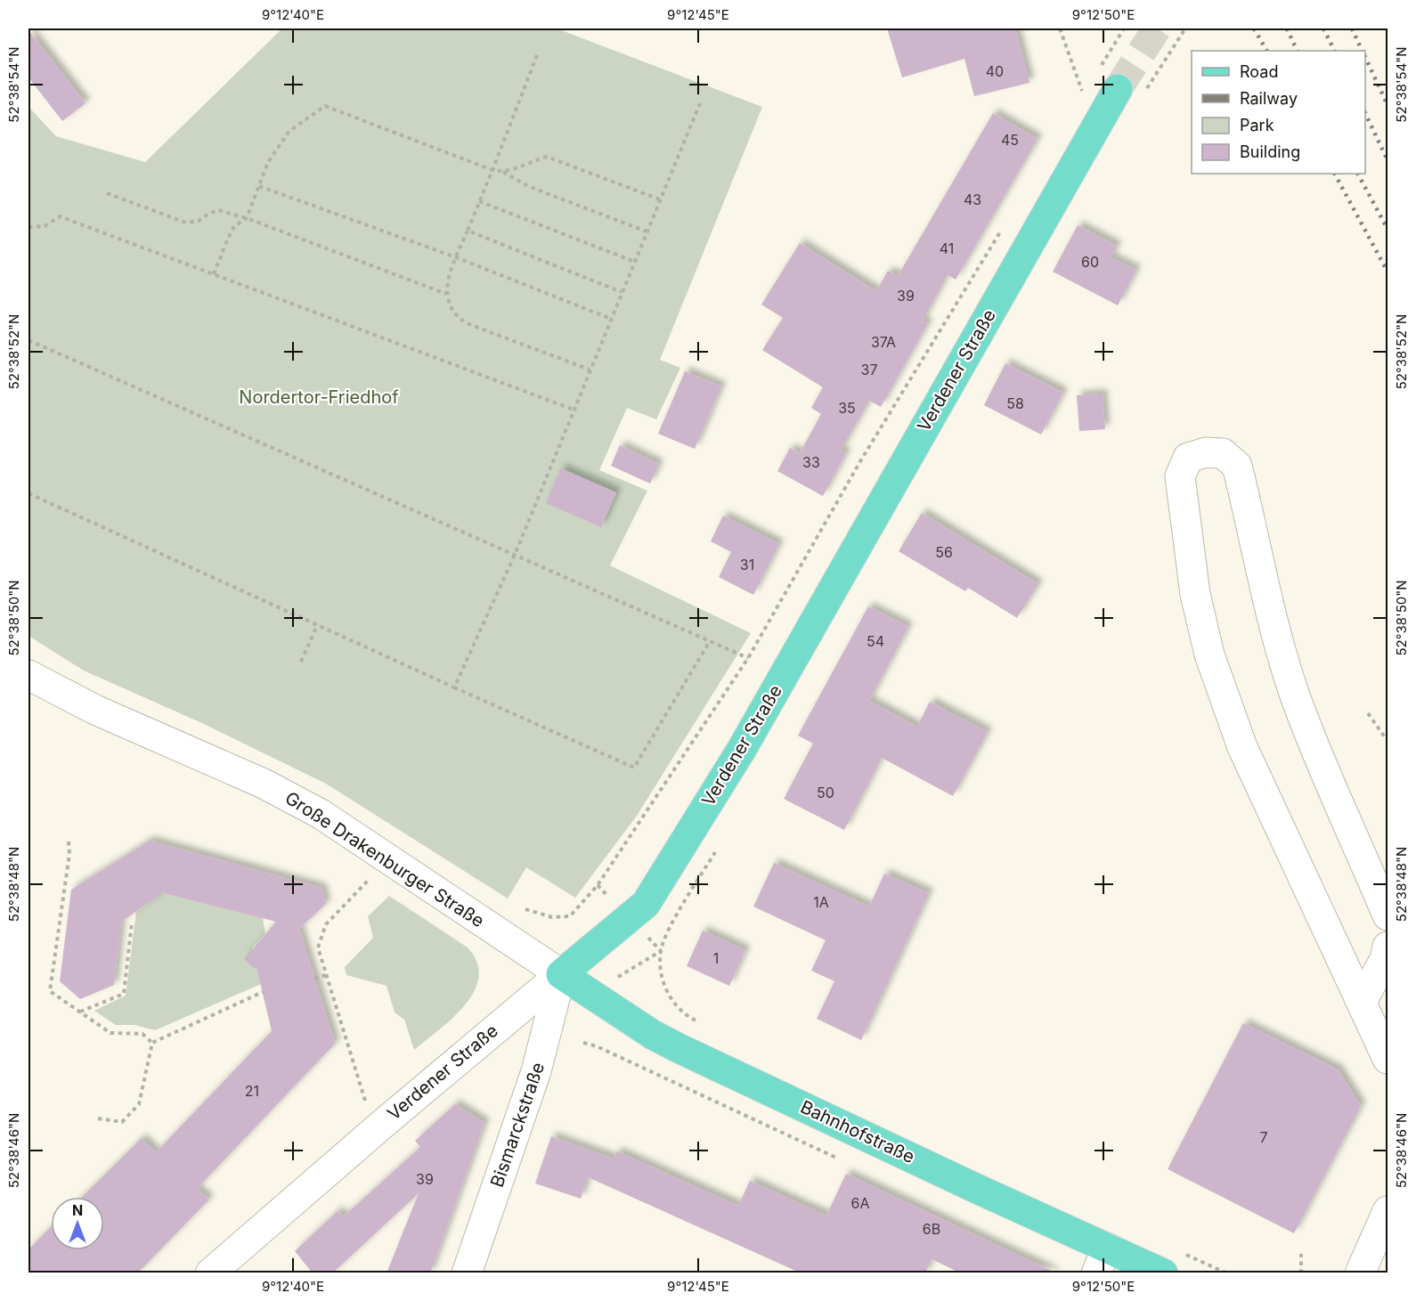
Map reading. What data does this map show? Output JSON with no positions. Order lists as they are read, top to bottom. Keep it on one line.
{"streets":{"main road":["Verdener Straße","Bahnhofstraße"],"street":["Große Drakenburger Straße","Bismarckstraße"]},"crossings":[["Verdener Straße","Große Drakenburger Straße"],["Verdener Straße","Bismarckstraße"],["Verdener Straße","Bahnhofstraße"],["Große Drakenburger Straße","Bismarckstraße"],["Große Drakenburger Straße","Bahnhofstraße"],["Bismarckstraße","Bahnhofstraße"]],"parks":["Nordertor-Friedhof"],"house_numbers":["40","45","43","41","60","39","37A","37","58","35","33","56","31","54","50","1A","1","21","7","39","6A","6B"],"legend":["Road","Railway","Park","Building"],"north":"top","coordinates":["9°12'40\"E","9°12'45\"E","9°12'50\"E","52°38'54\"N","52°38'52\"N","52°38'50\"N","52°38'48\"N","52°38'46\"N"]}
